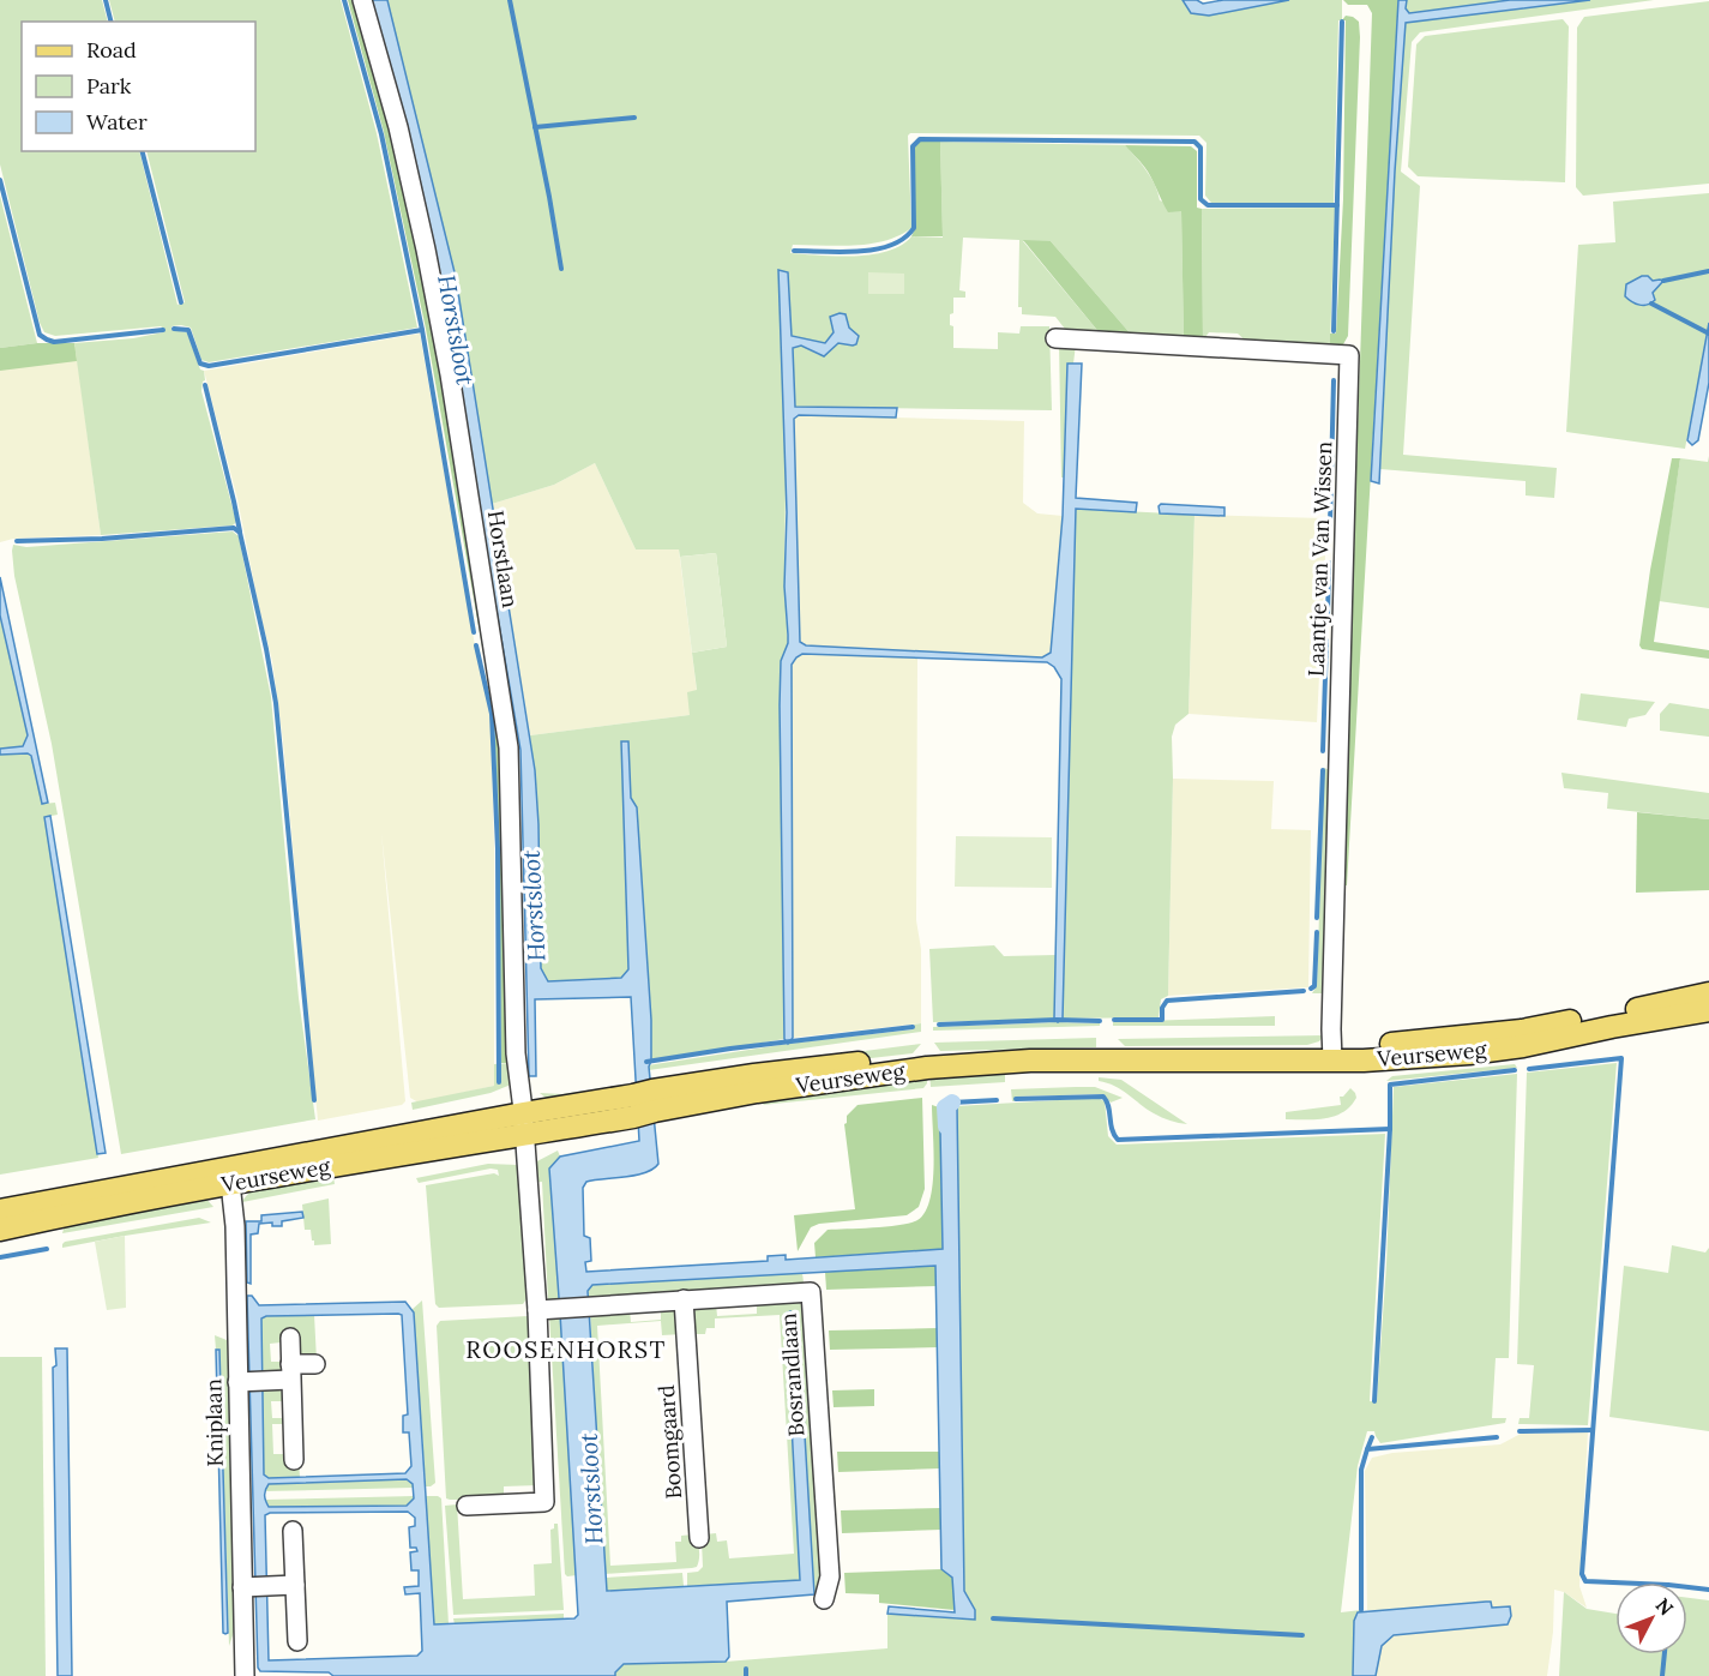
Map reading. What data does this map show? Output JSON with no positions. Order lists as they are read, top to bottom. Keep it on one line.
{"streets":{"main road":["Veurseweg"],"street":["Horstlaan","Laantje van Van Wissen","Bosrandlaan","Kniplaan","Boomgaard"]},"crossings":[["Horstlaan","Veurseweg"],["Horstlaan","Bosrandlaan"],["Laantje van Van Wissen","Veurseweg"],["Veurseweg","Kniplaan"],["Bosrandlaan","Boomgaard"]],"districts":["ROOSENHORST"],"water":["Horstsloot"],"legend":["Road","Park","Water"],"north":"top right"}
